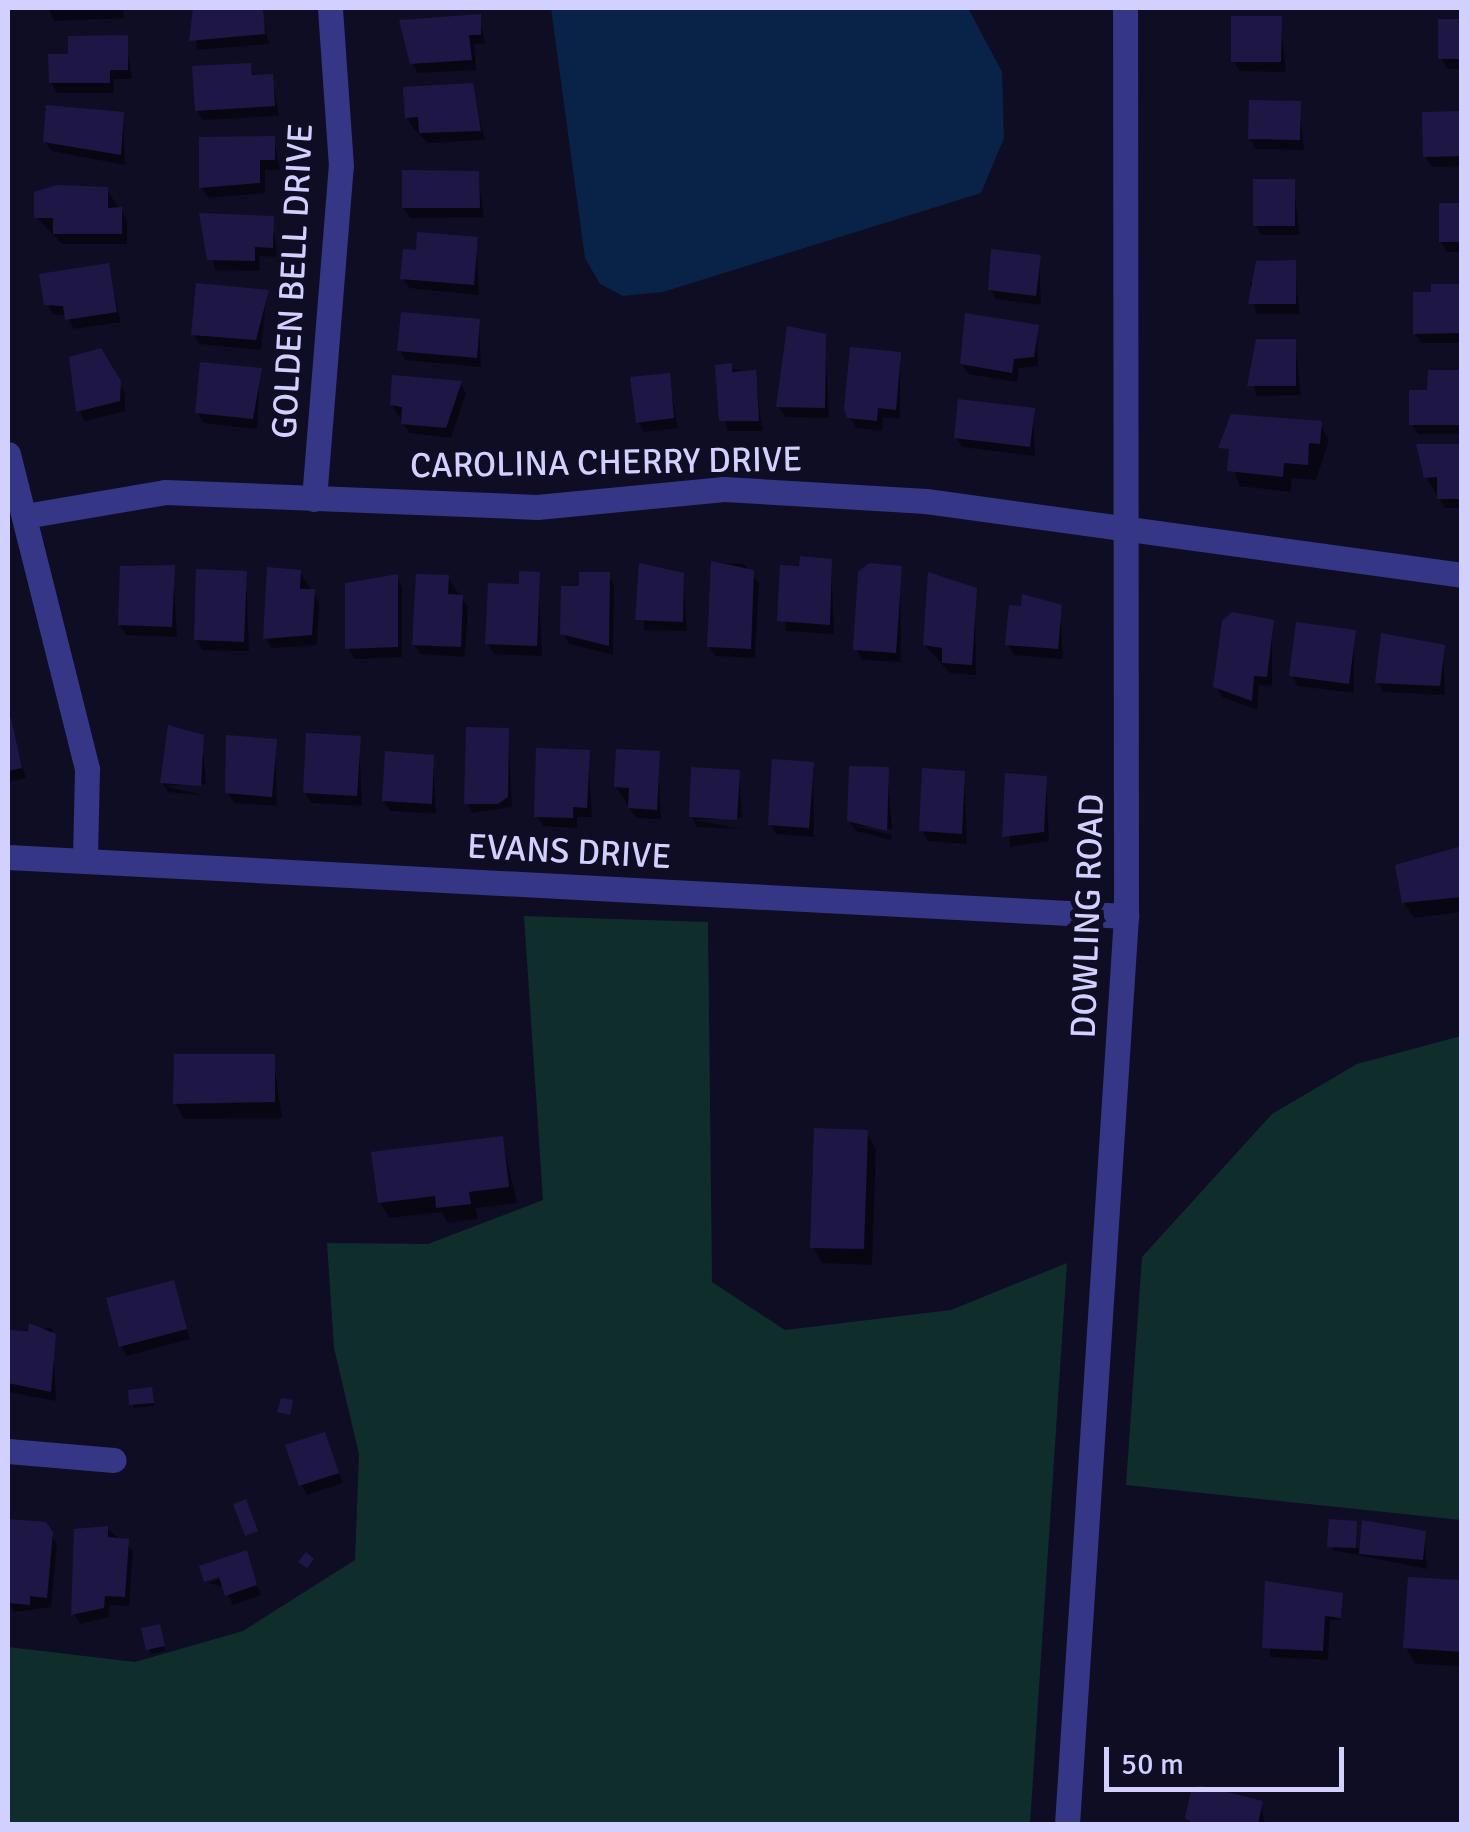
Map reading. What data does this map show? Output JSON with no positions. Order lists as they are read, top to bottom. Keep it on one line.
{"streets":{"street":["GOLDEN BELL DRIVE","CAROLINA CHERRY DRIVE","EVANS DRIVE","DOWLING ROAD"]},"crossings":[["GOLDEN BELL DRIVE","CAROLINA CHERRY DRIVE"],["CAROLINA CHERRY DRIVE","DOWLING ROAD"],["EVANS DRIVE","DOWLING ROAD"]],"scale_bar":"50 m"}
